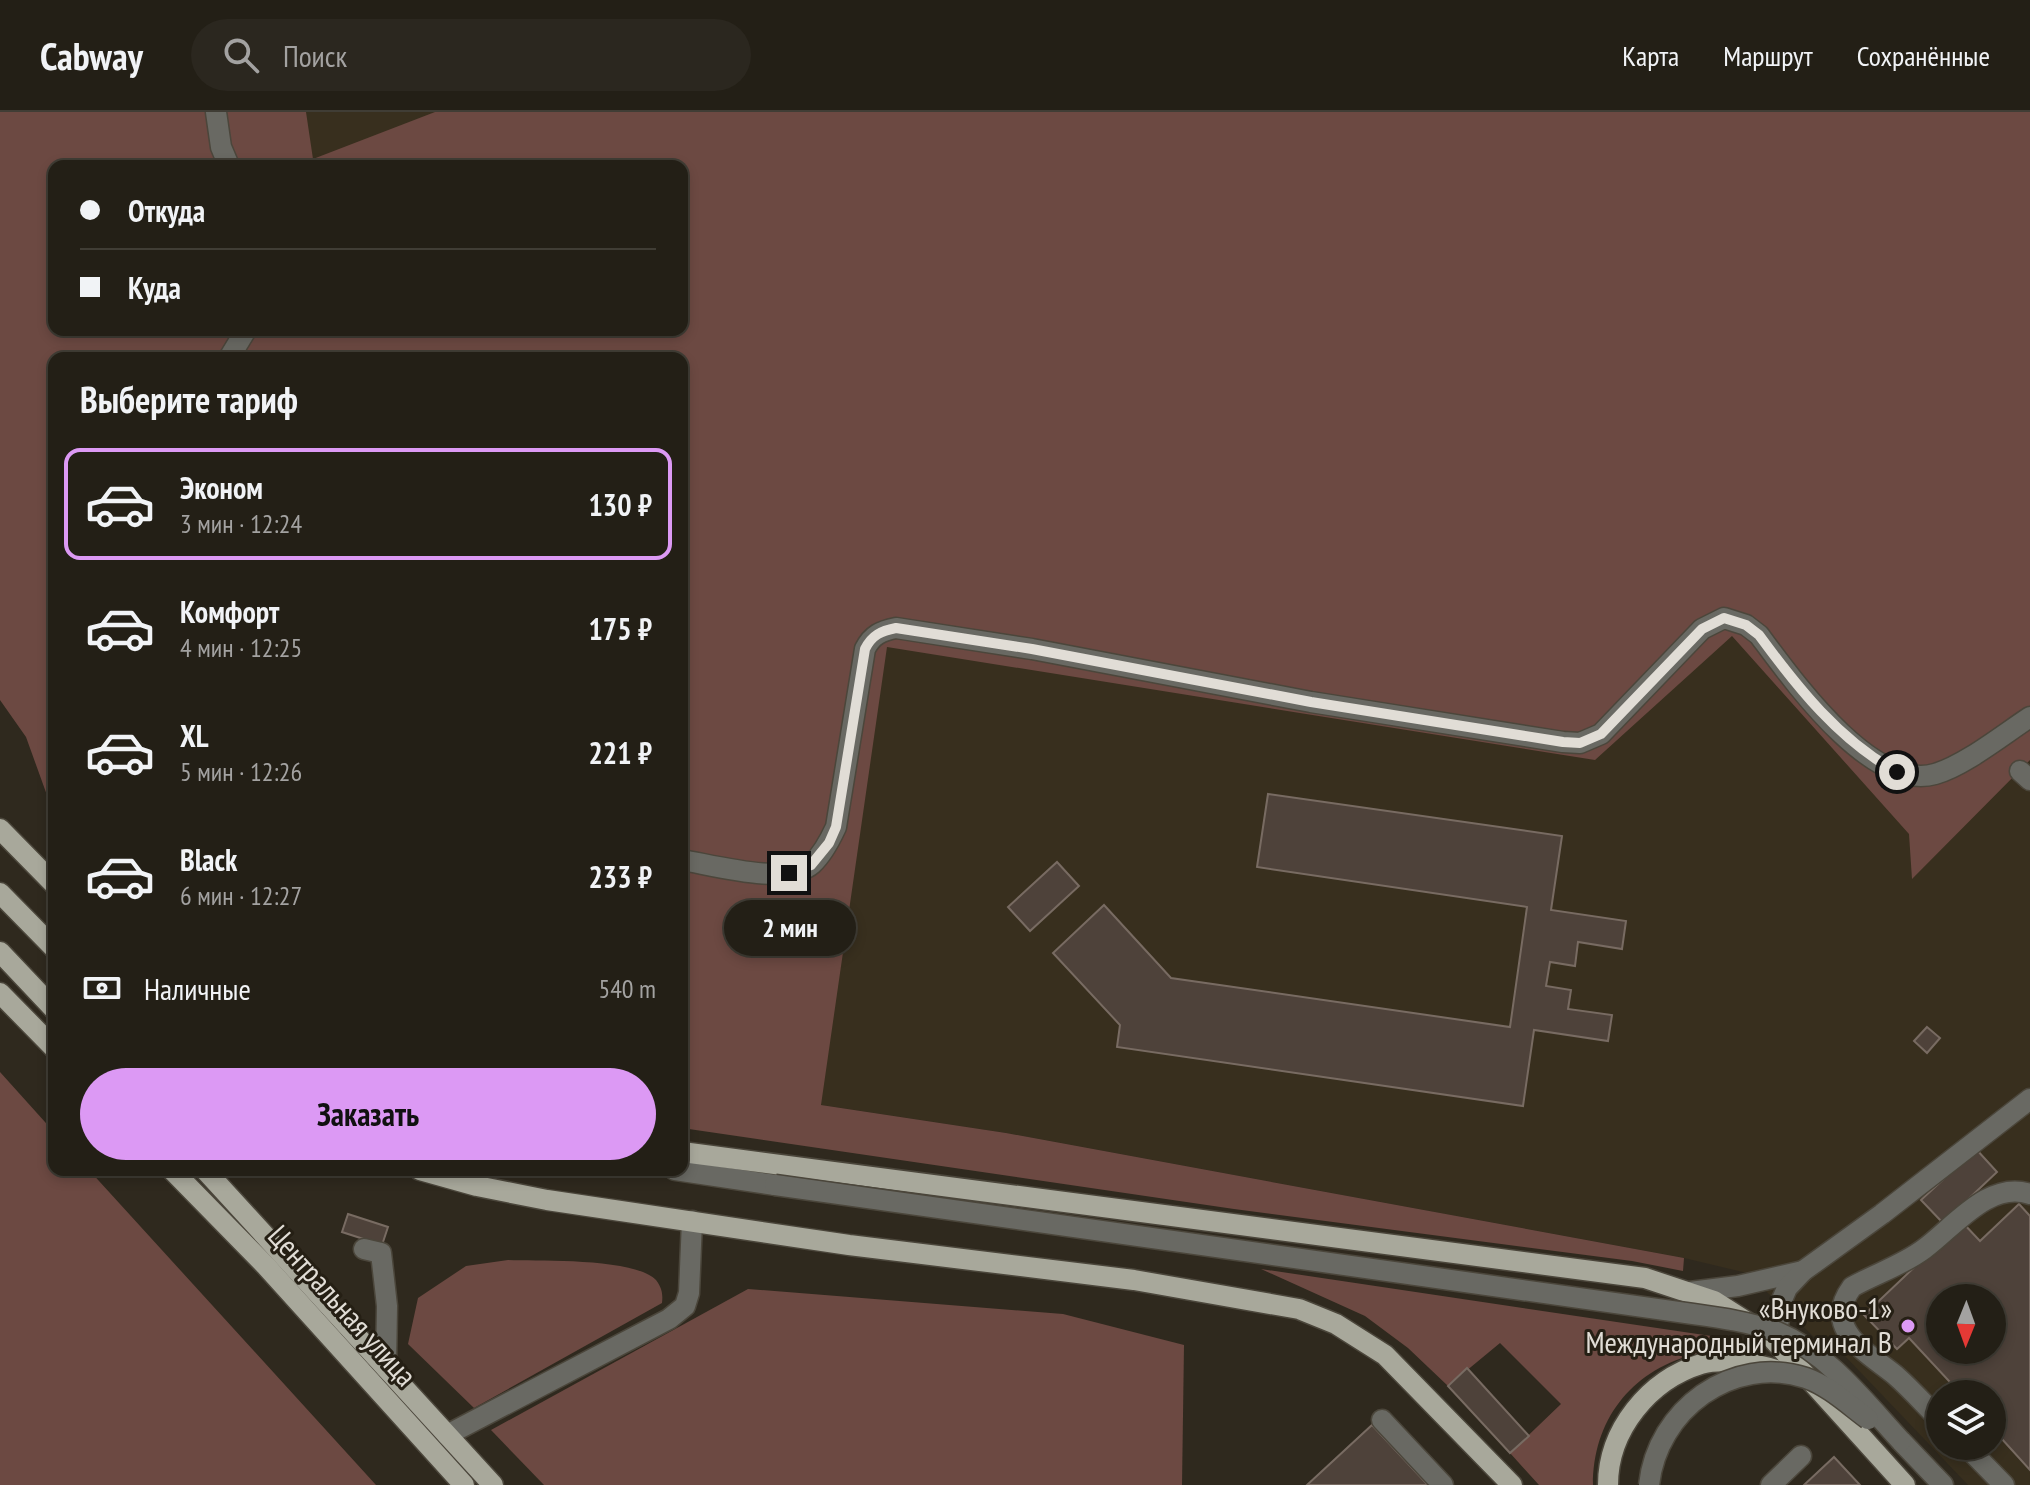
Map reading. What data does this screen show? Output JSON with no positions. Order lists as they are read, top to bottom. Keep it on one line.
{"streets":{"main road":["Центральная улица"]},"places":["«Внуково-1» Международный терминал B"],"north":"bottom","page":{"header":"Cabway","search":"Поиск","nav":["Карта","Маршрут","Сохранённые"],"banner":["Откуда","Куда"],"heading":"Выберите тариф","list":[{"name":"Эконом","note":"3 мин · 12:24","value":"130 ₽"},{"name":"Комфорт","note":"4 мин · 12:25","value":"175 ₽"},{"name":"XL","note":"5 мин · 12:26","value":"221 ₽"},{"name":"Black","note":"6 мин · 12:27","value":"233 ₽"}],"bubble":"2 мин","pay":["Наличные","540 m"],"buttons":"Заказать"}}
